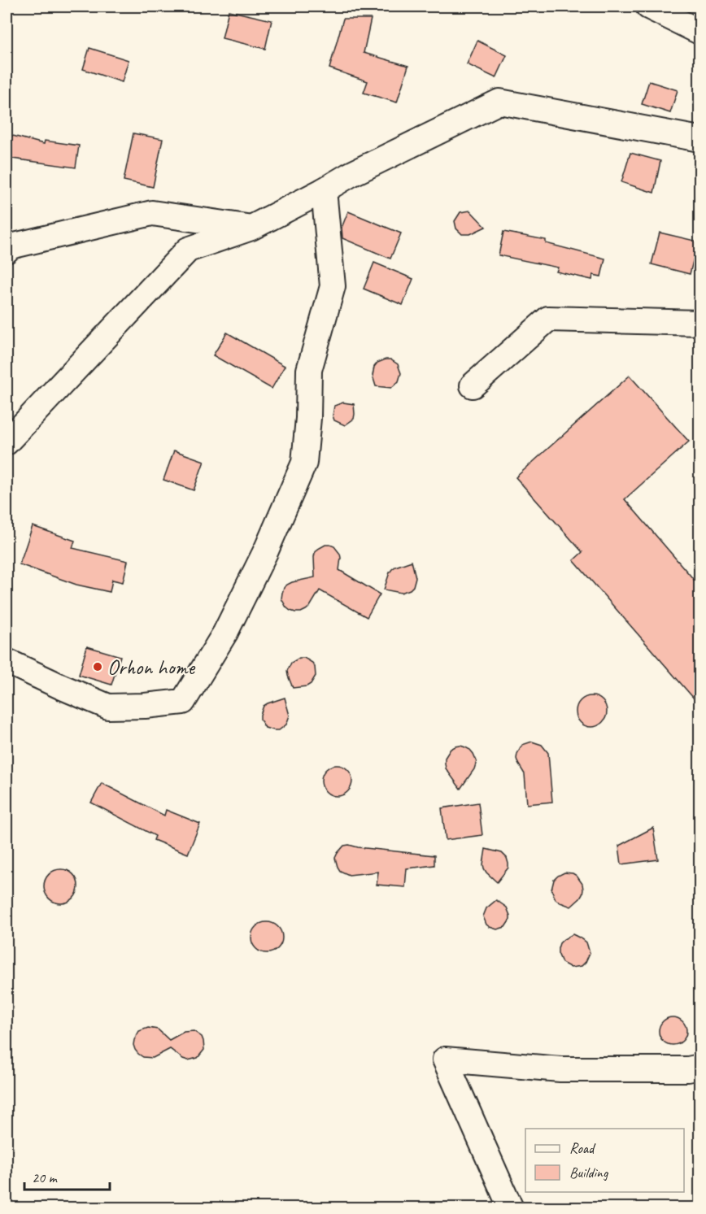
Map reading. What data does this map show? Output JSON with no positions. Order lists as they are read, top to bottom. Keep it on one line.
{"places":["Orhon home"],"legend":["Road","Building"],"scale_bar":"20 m"}
